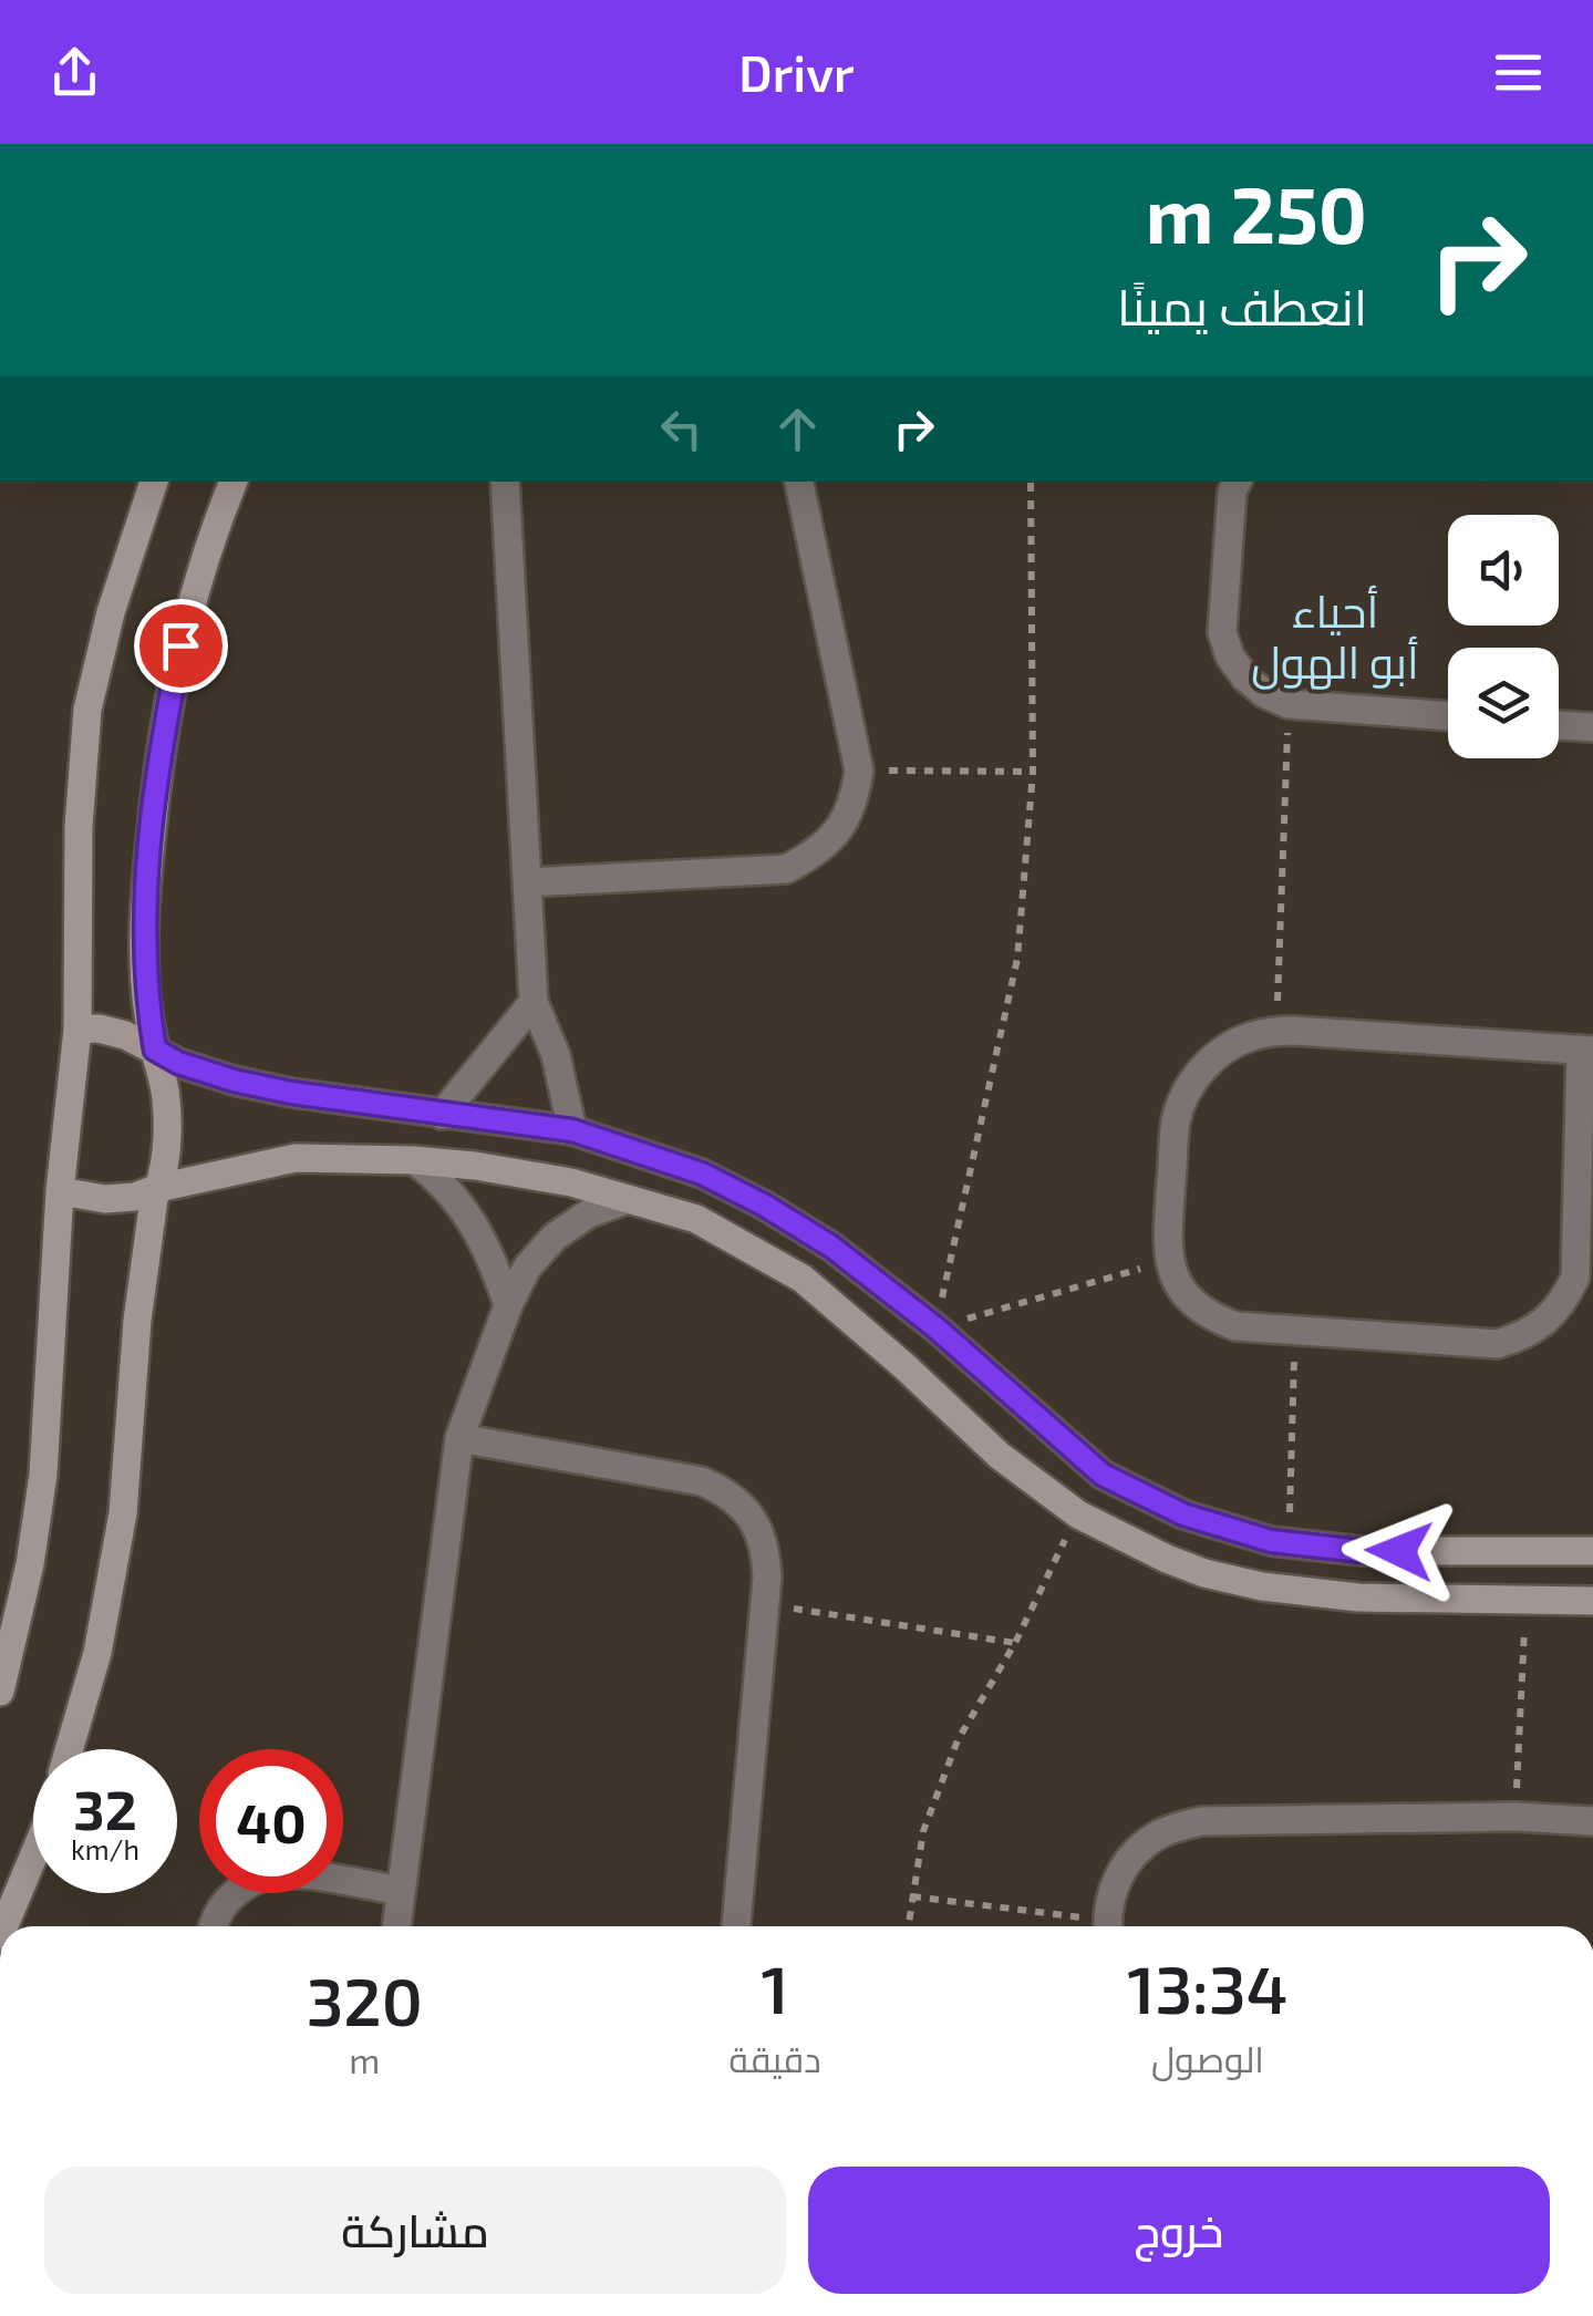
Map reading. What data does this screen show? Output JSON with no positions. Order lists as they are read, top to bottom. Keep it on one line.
{"districts":["أحياء أبو الهول"],"page":{"header":"Drivr","turn":["250 m","انعطف يمينًا"],"speed":"32 km/h","limit":"40","eta":["13:34","الوصول","1","دقيقة","320","m"],"buttons":["خروج","مشاركة"]}}
